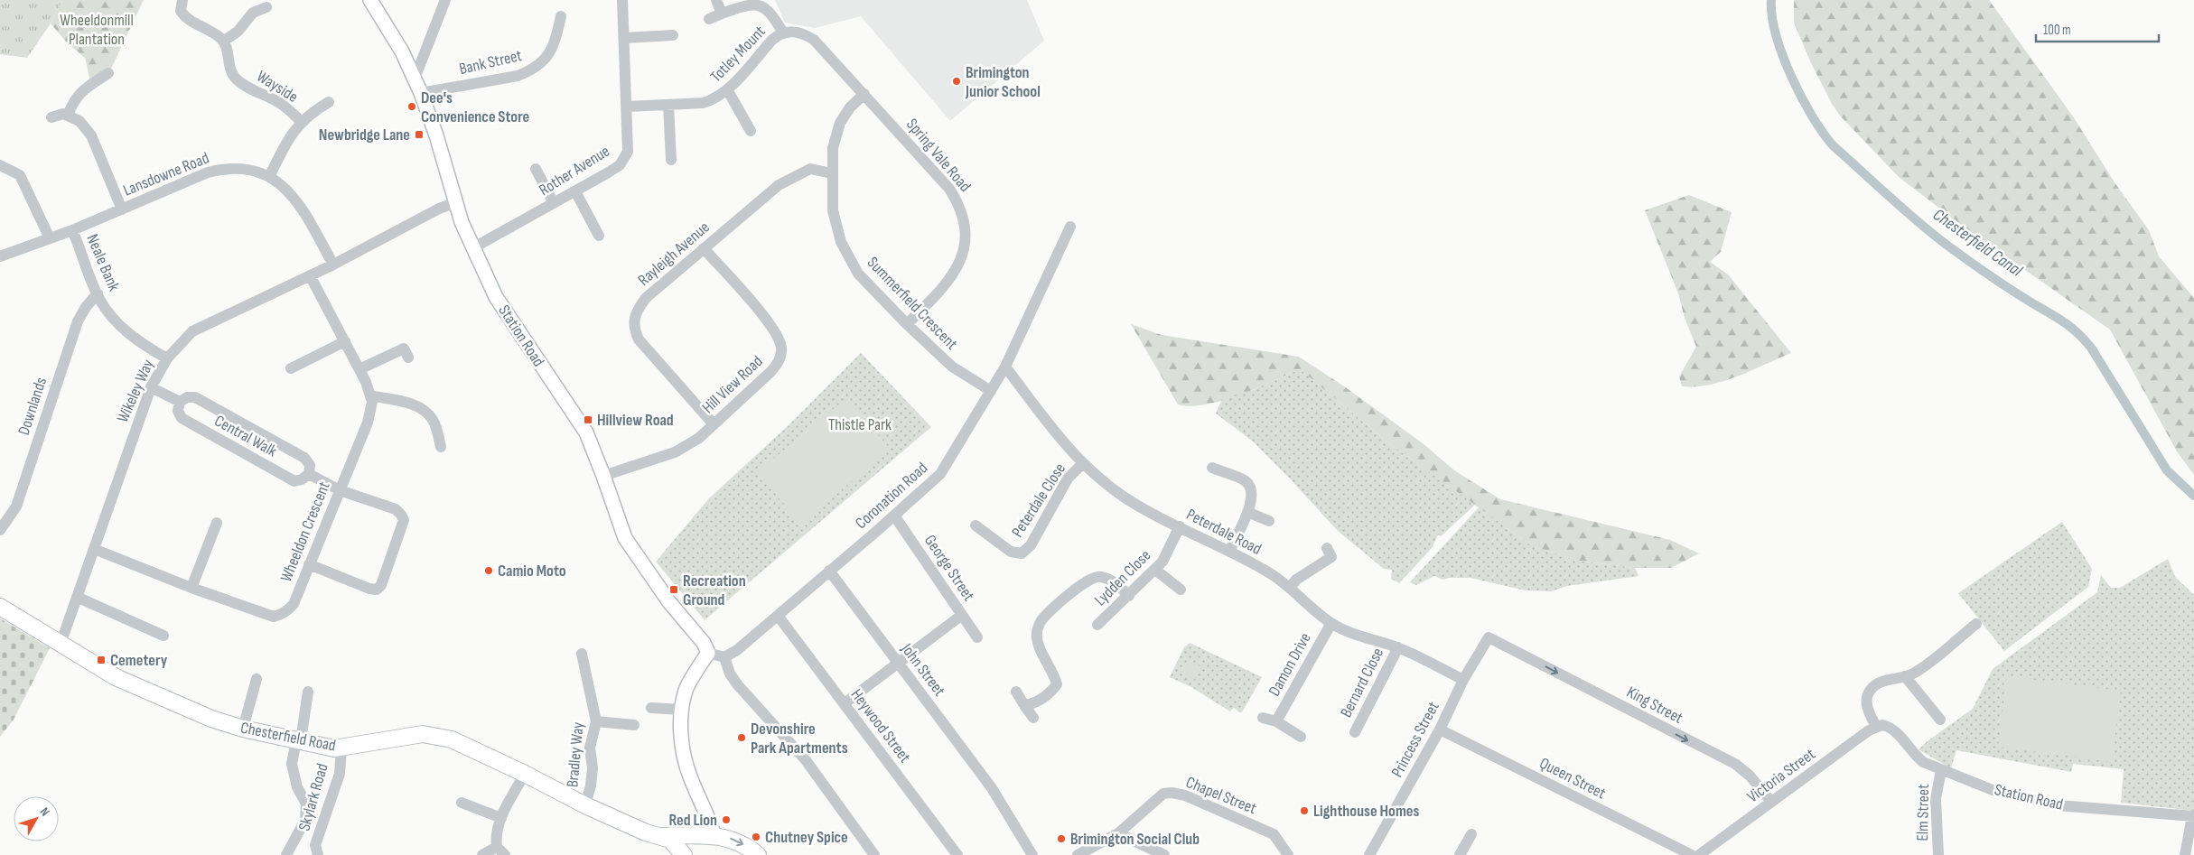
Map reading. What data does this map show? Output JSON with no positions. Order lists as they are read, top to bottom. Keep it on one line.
{"streets":{"highway":["Chesterfield Road"],"main road":["Station Road"],"street":["Totley Mount","Bank Street","Wayside","Spring Vale Road","Rother Avenue","Lansdowne Road","Rayleigh Avenue","Neale Bank","Summerfield Crescent","Hill View Road","Wikeley Way","Downlands","Central Walk","Coronation Road","Peterdale Close","Wheeldon Crescent","Peterdale Road","George Street","Lydden Close","Damon Drive","John Street","Bernard Close","King Street","Heywood Street","Princess Street","Bradley Way","Victoria Street","Queen Street","Chapel Street","Skylark Road","Elm Street"]},"crossings":[["Totley Mount","Spring Vale Road"],["Totley Mount","Rother Avenue"],["Bank Street","Station Road"],["Wayside","Lansdowne Road"],["Spring Vale Road","Summerfield Crescent"],["Rother Avenue","Station Road"],["Lansdowne Road","Neale Bank"],["Lansdowne Road","Wikeley Way"],["Rayleigh Avenue","Summerfield Crescent"],["Rayleigh Avenue","Hill View Road"],["Neale Bank","Wikeley Way"],["Neale Bank","Downlands"],["Summerfield Crescent","Coronation Road"],["Station Road","Hill View Road"],["Station Road","Wikeley Way"],["Station Road","Victoria Street"],["Station Road","Elm Street"],["Wikeley Way","Wheeldon Crescent"],["Wikeley Way","Chesterfield Road"],["Coronation Road","Peterdale Road"],["Coronation Road","George Street"],["Coronation Road","John Street"],["Coronation Road","Heywood Street"],["Peterdale Close","Peterdale Road"],["Peterdale Road","Lydden Close"],["Peterdale Road","Damon Drive"],["Peterdale Road","Bernard Close"],["Peterdale Road","Princess Street"],["King Street","Princess Street"],["King Street","Victoria Street"],["Chesterfield Road","Bradley Way"],["Chesterfield Road","Skylark Road"],["Princess Street","Queen Street"]],"one_way":["King Street"],"water":["Chesterfield Canal"],"parks":["Wheeldonmill Plantation","Thistle Park"],"places":{"other":["Brimington Junior School","Dee's Convenience Store","Camio Moto","Devonshire Park Apartments","Lighthouse Homes","Red Lion","Chutney Spice","Brimington Social Club"],"transit":["Newbridge Lane","Hillview Road","Recreation Ground","Cemetery"]},"scale_bar":"100 m","north":"top right"}
